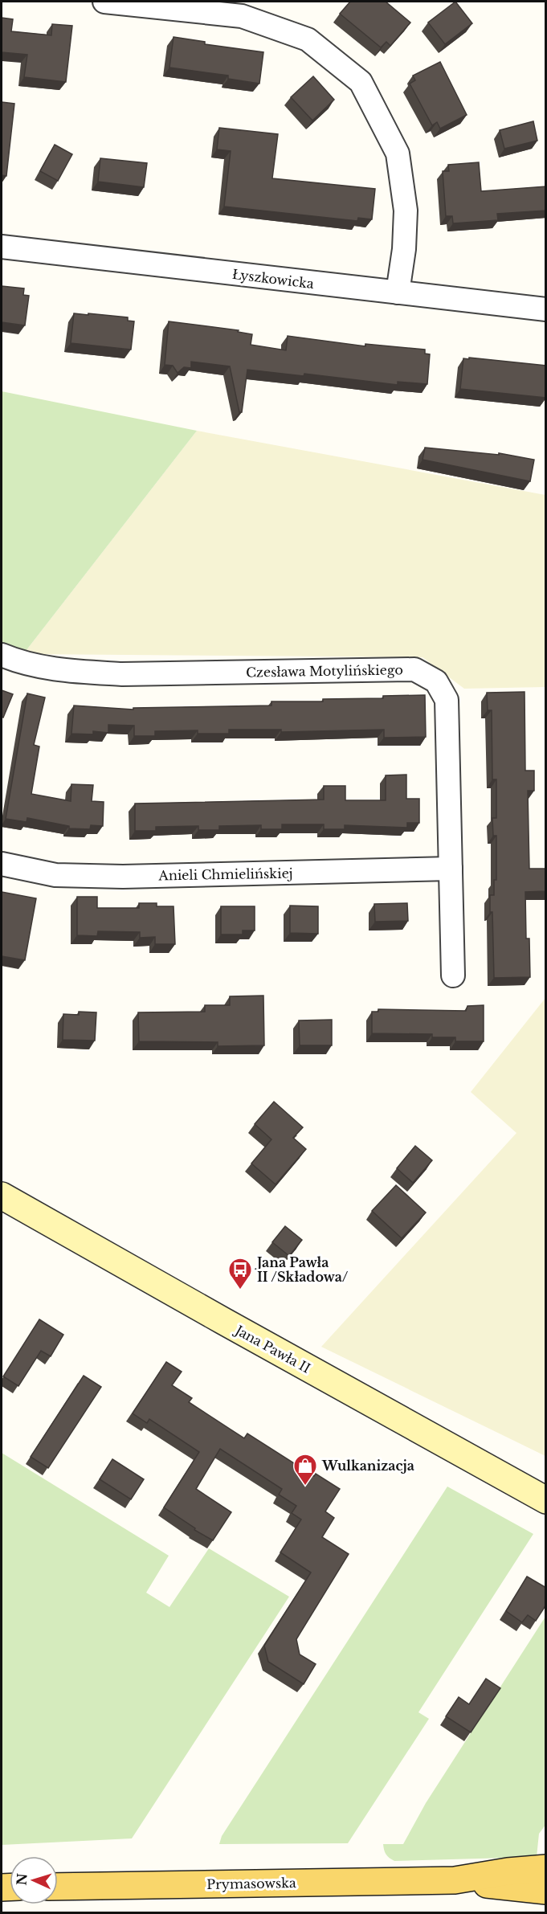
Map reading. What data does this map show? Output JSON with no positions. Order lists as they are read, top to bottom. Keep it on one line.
{"streets":{"main road":["Prymasowska"],"street":["Łyszkowicka","Czesława Motylińskiego","Anieli Chmielińskiej","Jana Pawła II"]},"crossings":[["Czesława Motylińskiego","Anieli Chmielińskiej"]],"places":{"bus stop":["Jana Pawła II /Składowa/"],"shop":["Wulkanizacja"]},"north":"left"}
